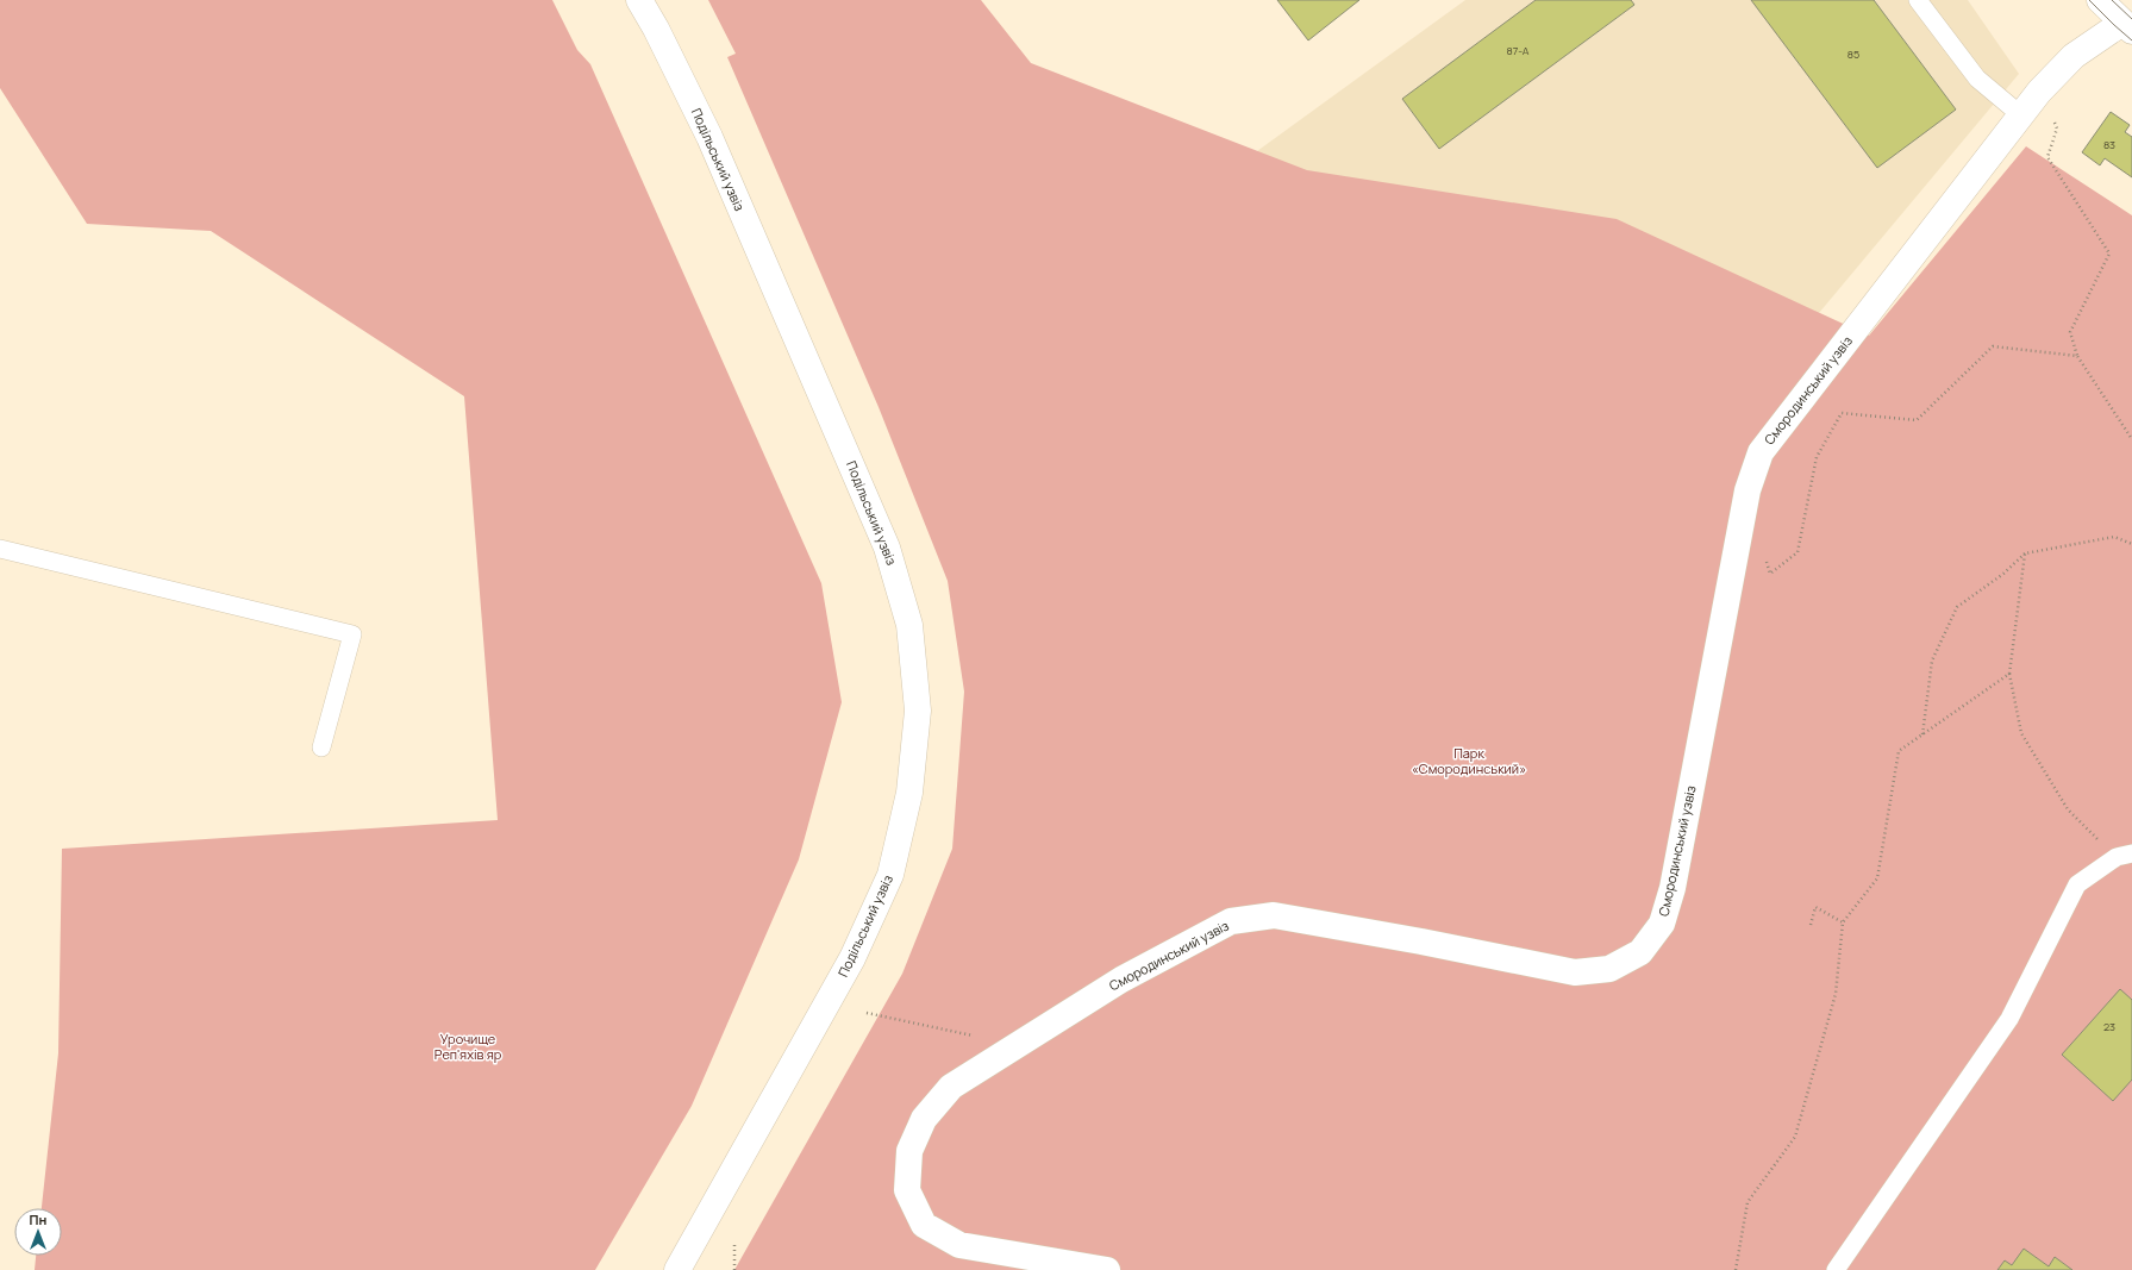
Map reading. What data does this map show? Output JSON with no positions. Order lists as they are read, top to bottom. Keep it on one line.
{"streets":{"street":["Подільський узвіз","Смородинський узвіз"]},"parks":["Парк «Смородинський»","Урочище Реп'яхів яр"],"house_numbers":["87-А","85","83","23"],"north":"top"}
